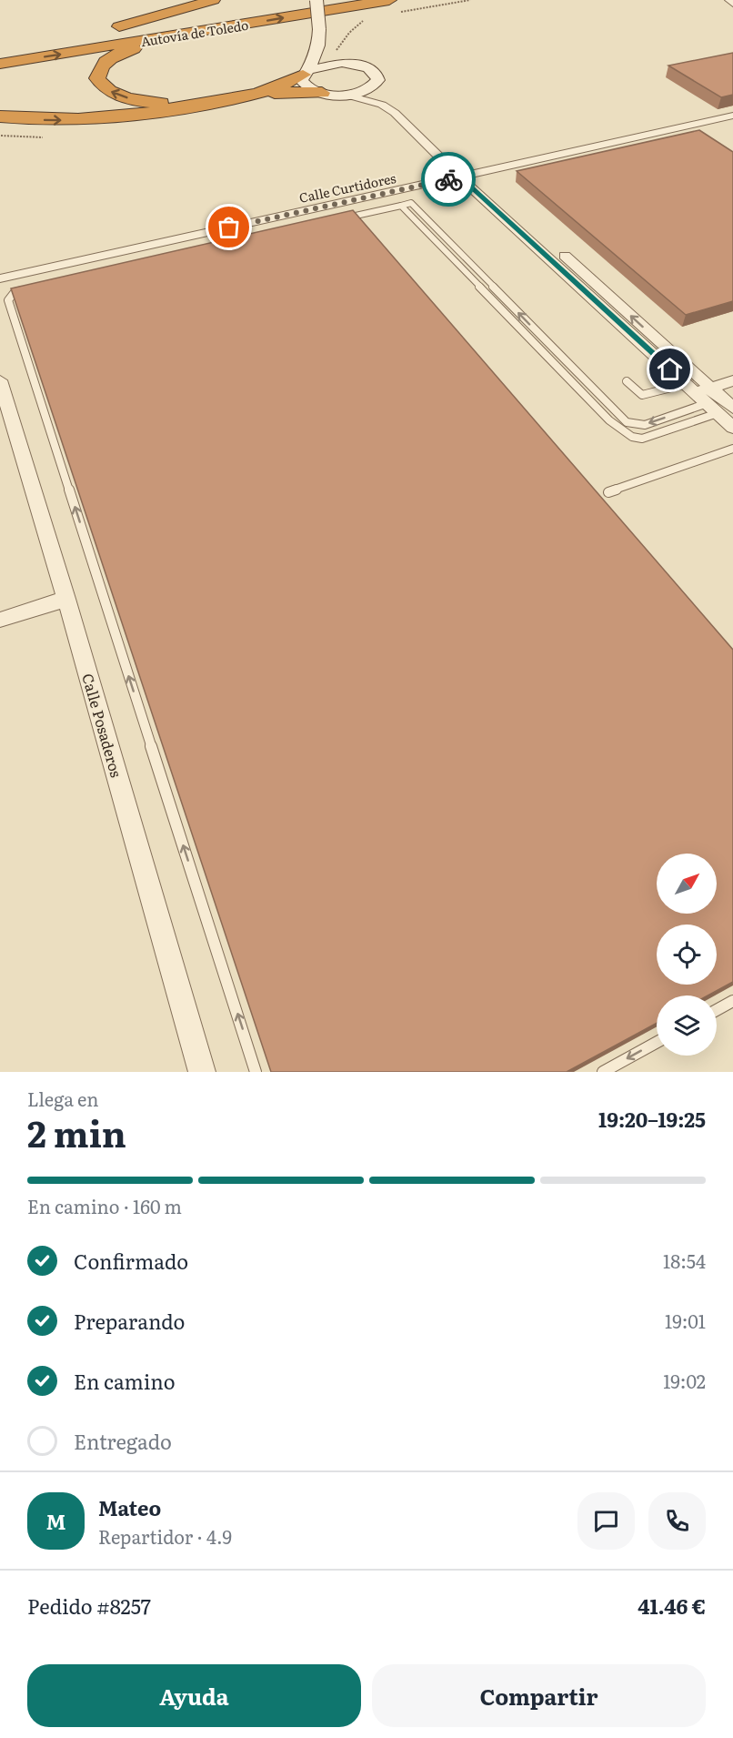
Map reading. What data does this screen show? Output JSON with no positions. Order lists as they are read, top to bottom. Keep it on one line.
{"streets":{"highway":["Autovía de Toledo"],"street":["Calle Curtidores","Calle Posaderos"]},"north":"top right","page":{"heading":["2 min","Llega en","19:20–19:25"],"panel":["Mateo","Repartidor · 4.9","Pedido #8257","41.46 €"],"bar":"En camino · 160 m","list":[["Confirmado","18:54"],["Preparando","19:01"],["En camino","19:02"],"Entregado"],"round":"M","buttons":["Ayuda","Compartir"]}}
